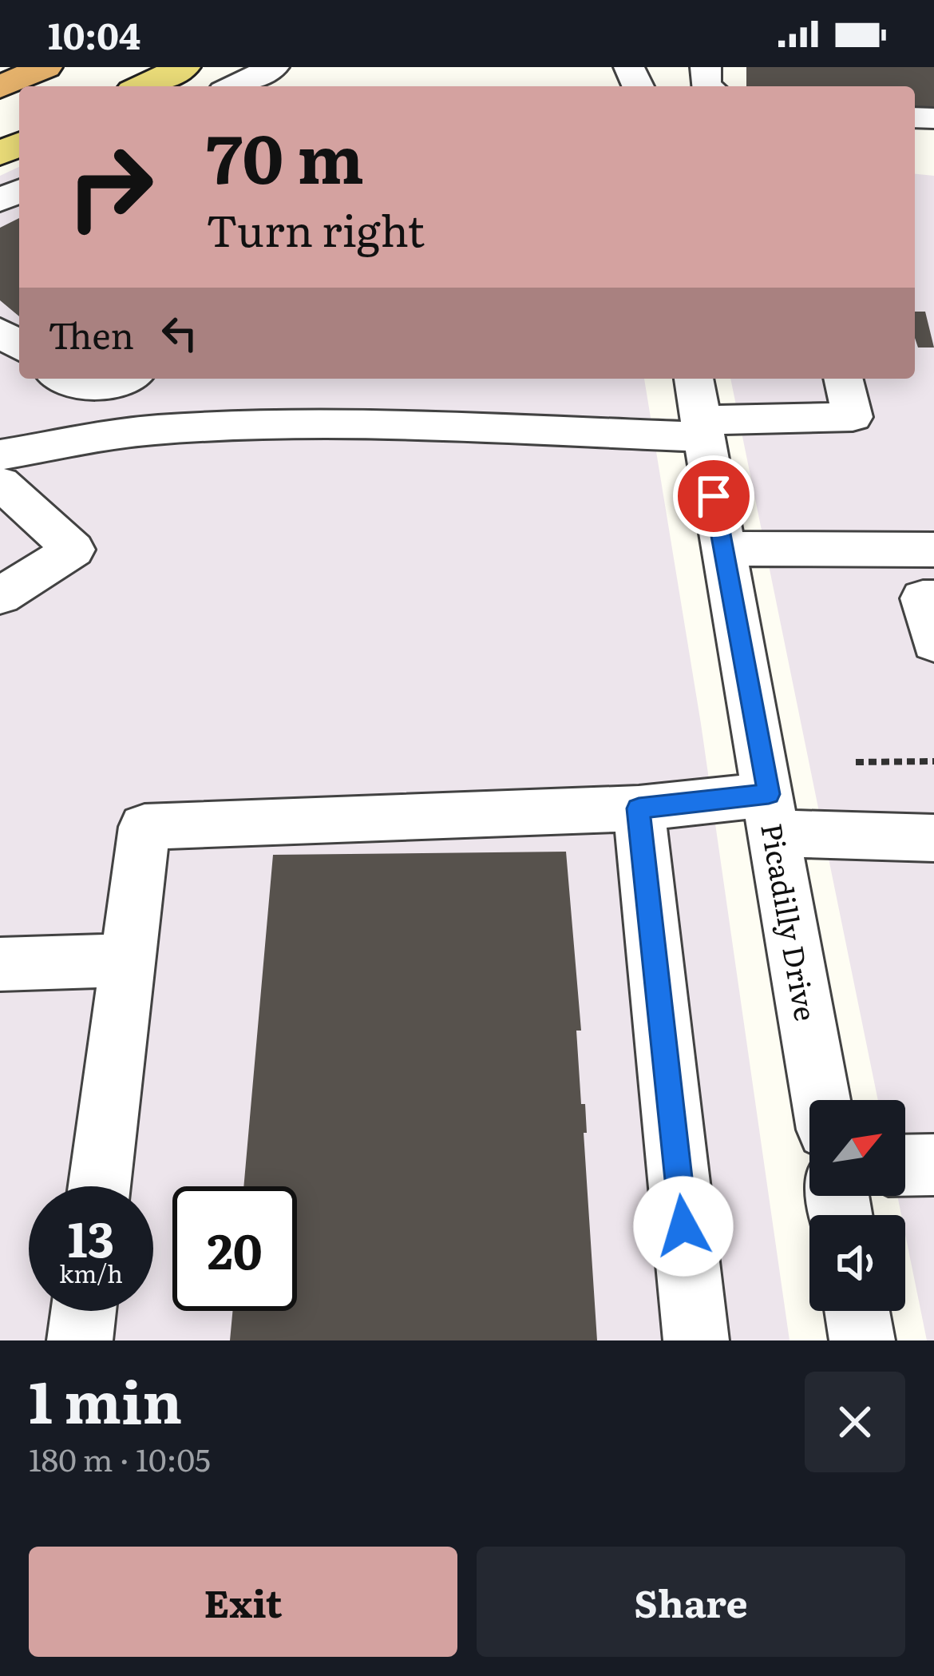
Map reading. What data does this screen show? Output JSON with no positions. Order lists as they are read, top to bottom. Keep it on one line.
{"streets":{"street":["Picadilly Drive"]},"north":"top right","page":{"status":"10:04","turn":["70 m","Turn right"],"then":"Then","speed":"13 km/h","limit":"20","heading":["1 min","180 m · 10:05"],"buttons":["Exit","Share"]}}
